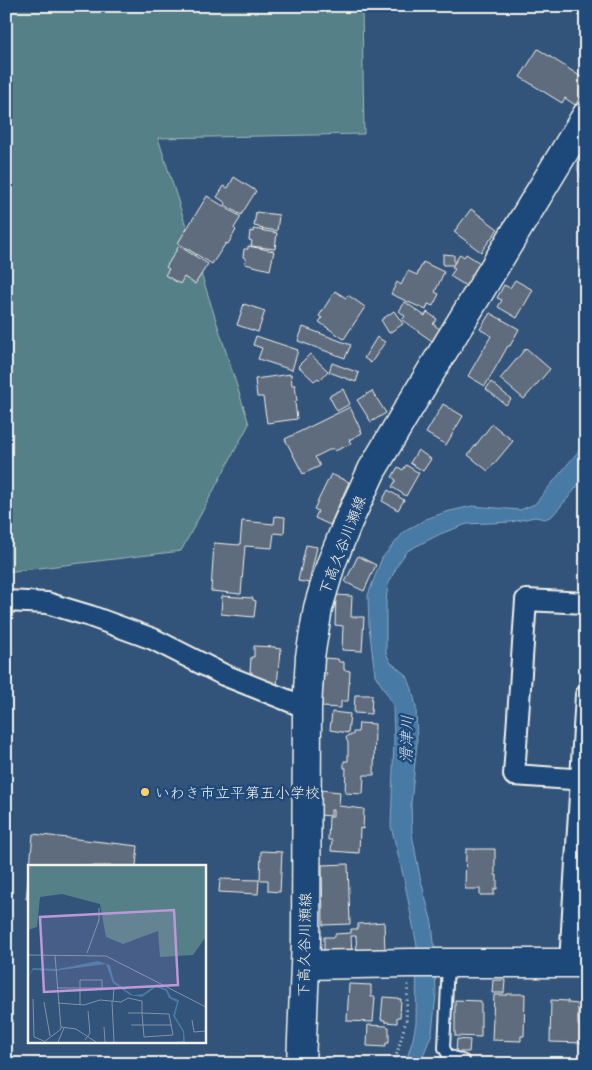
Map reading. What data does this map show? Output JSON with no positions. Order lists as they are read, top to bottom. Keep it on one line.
{"streets":{"main road":["下高久谷川瀬線"]},"water":["滑津川"],"places":["いわき市立平第五小学校"]}
